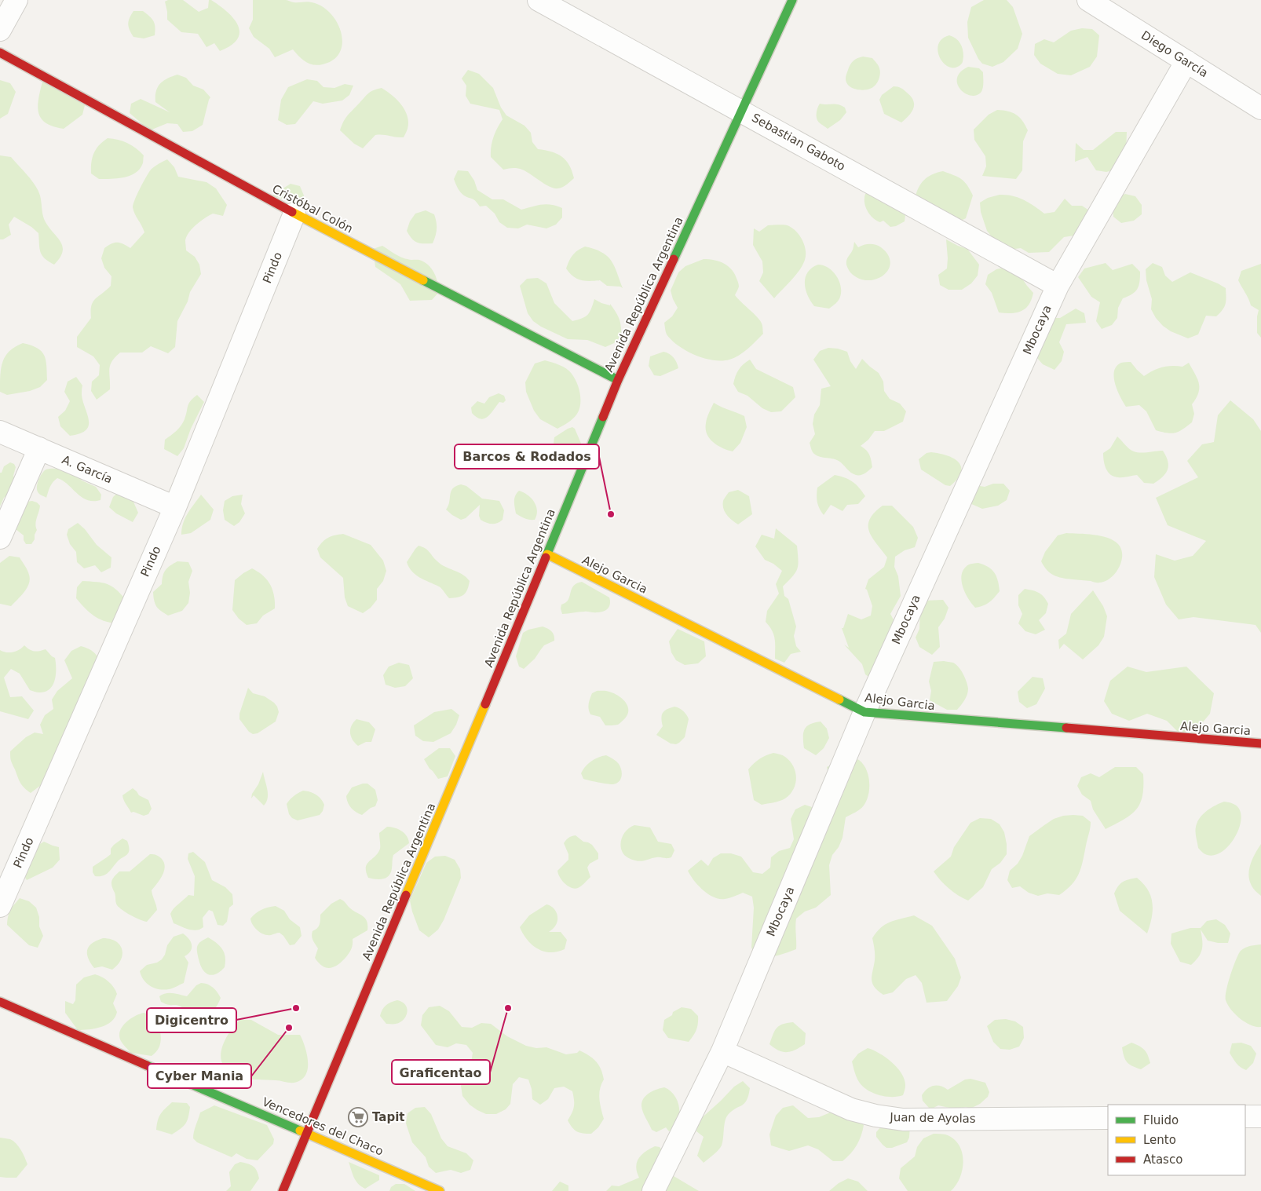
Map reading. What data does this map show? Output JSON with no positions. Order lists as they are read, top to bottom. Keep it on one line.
{"streets":{"street":["Diego García","Sebastian Gaboto","Cristóbal Colón","Pindo","Avenida República Argentina","Mbocaya","A. García","Alejo Garcia","Juan de Ayolas","Vencedores del Chaco"]},"crossings":[["Diego García","Mbocaya"],["Sebastian Gaboto","Avenida República Argentina"],["Sebastian Gaboto","Mbocaya"],["Cristóbal Colón","Pindo"],["Cristóbal Colón","Avenida República Argentina"],["Pindo","A. García"],["Avenida República Argentina","Alejo Garcia"],["Avenida República Argentina","Vencedores del Chaco"],["Mbocaya","Alejo Garcia"],["Mbocaya","Juan de Ayolas"]],"places":{"other":["Barcos & Rodados","Digicentro","Graficentao","Cyber Mania"],"supermarket":["Tapit"]},"legend":["Fluido","Lento","Atasco"]}
